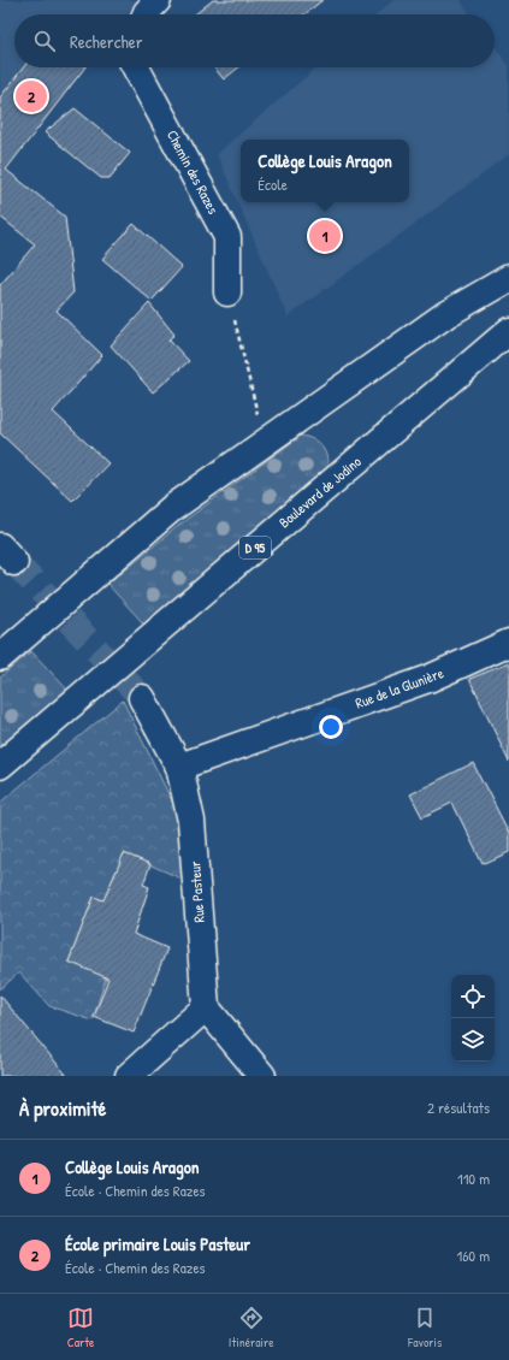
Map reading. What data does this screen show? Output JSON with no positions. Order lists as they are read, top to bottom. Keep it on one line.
{"streets":{"main road":["Chemin des Razes","Boulevard de Jodino","D 95","Rue de la Glunière","Rue Pasteur"]},"crossings":[["Rue de la Glunière","Rue Pasteur"]],"page":{"search":"Rechercher","pins":["2","1"],"popup":["Collège Louis Aragon","École"],"heading":["À proximité","2 résultats"],"list":[{"mark":"1","name":"Collège Louis Aragon","note":"École · Chemin des Razes","value":"110 m"},{"mark":"2","name":"École primaire Louis Pasteur","note":"École · Chemin des Razes","value":"160 m"}],"nav":["Carte","Itinéraire","Favoris"]}}
